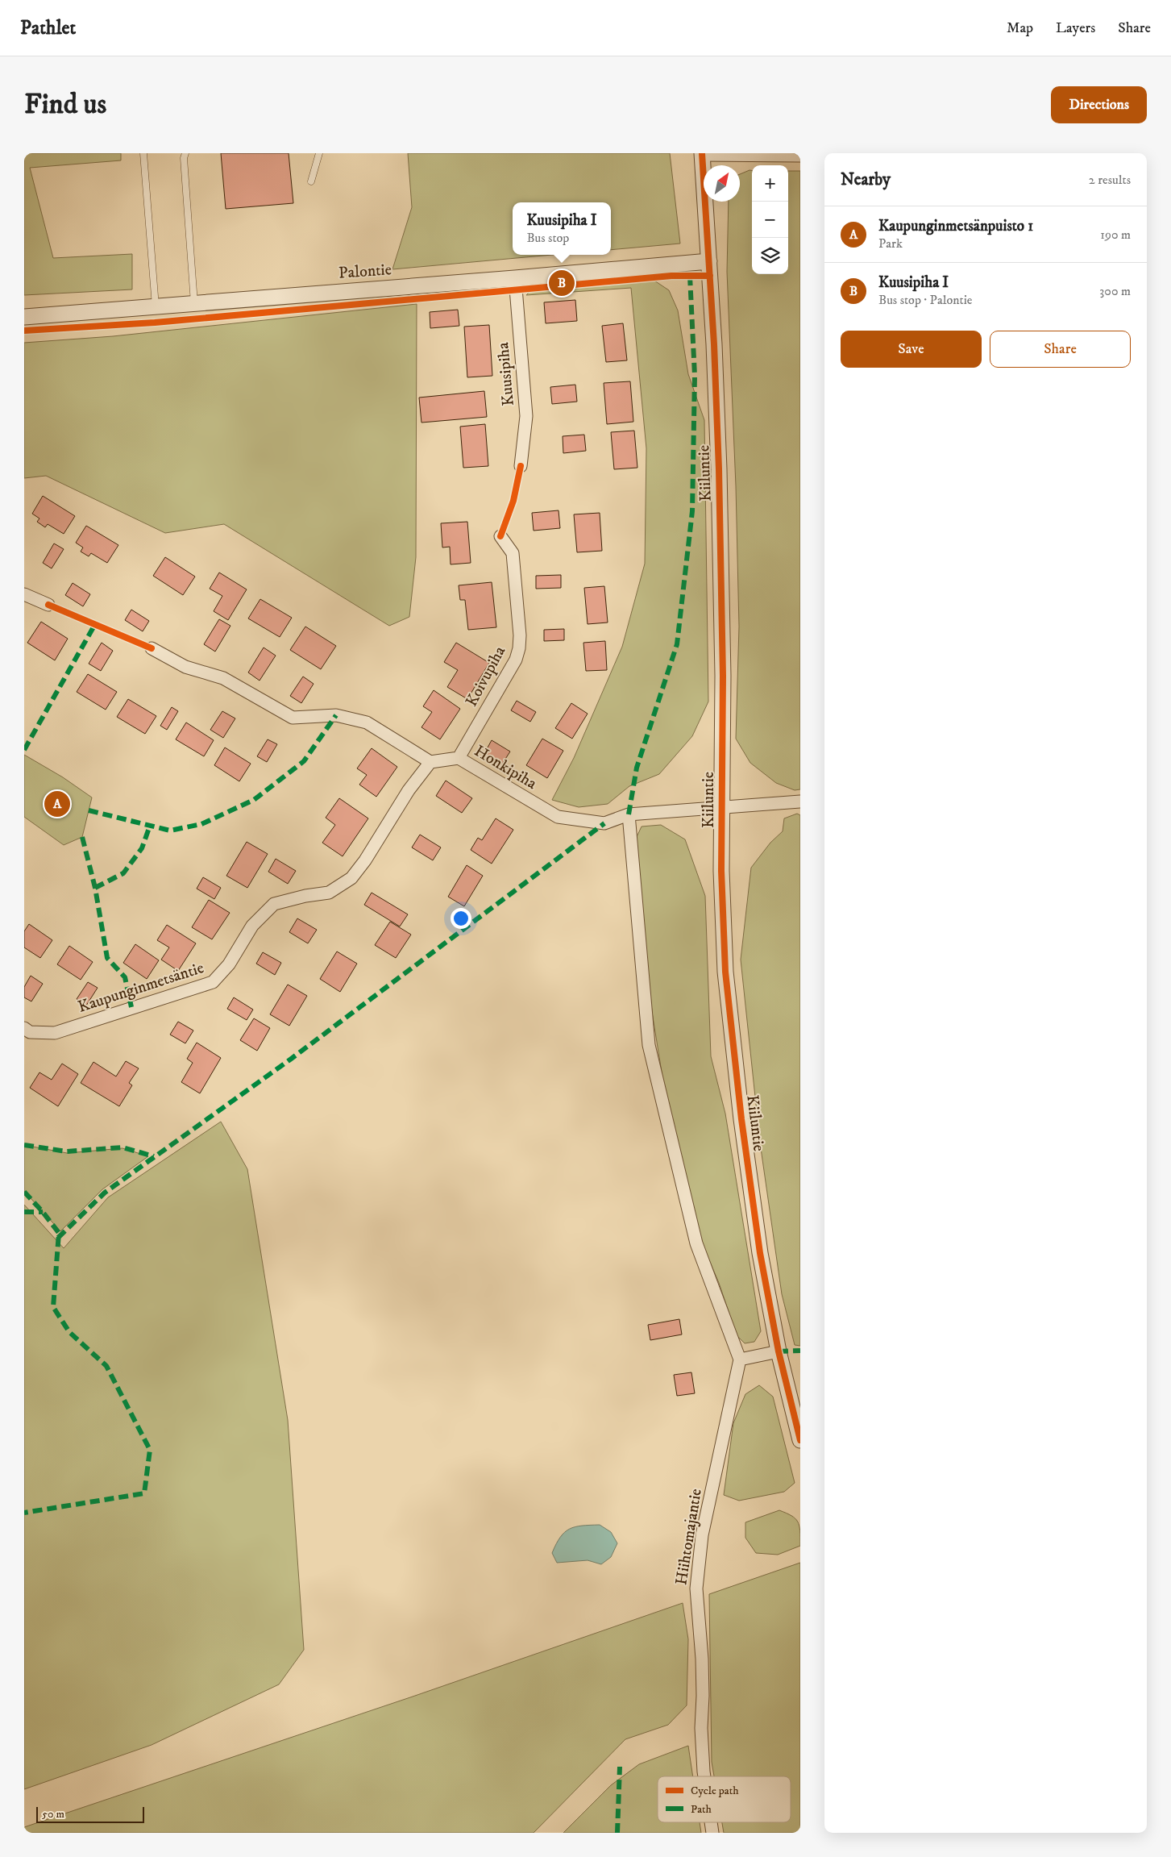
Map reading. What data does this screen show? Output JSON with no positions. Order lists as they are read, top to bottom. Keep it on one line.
{"streets":{"street":["Palontie","Kuusipiha","Kiiluntie","Koivupiha","Honkipiha","Kaupunginmetsäntie","Hiihtomajantie"]},"crossings":[["Palontie","Kuusipiha"],["Palontie","Kiiluntie"],["Kiiluntie","Honkipiha"],["Koivupiha","Honkipiha"],["Honkipiha","Kaupunginmetsäntie"]],"legend":["Cycle path","Path"],"scale_bar":"50 m","north":"top right","page":{"header":"Pathlet","nav":["Map","Layers","Share"],"buttons":["Directions",["Save","Share"]],"title":"Find us","heading":["Nearby","2 results"],"map_buttons":["+","−"],"popup":["Kuusipiha I","Bus stop"],"list":[{"mark":"A","name":"Kaupunginmetsänpuisto 1","note":"Park","value":"190 m"},{"mark":"B","name":"Kuusipiha I","note":"Bus stop · Palontie","value":"300 m"}],"pins":["B","A"],"scale":"50 m"}}
